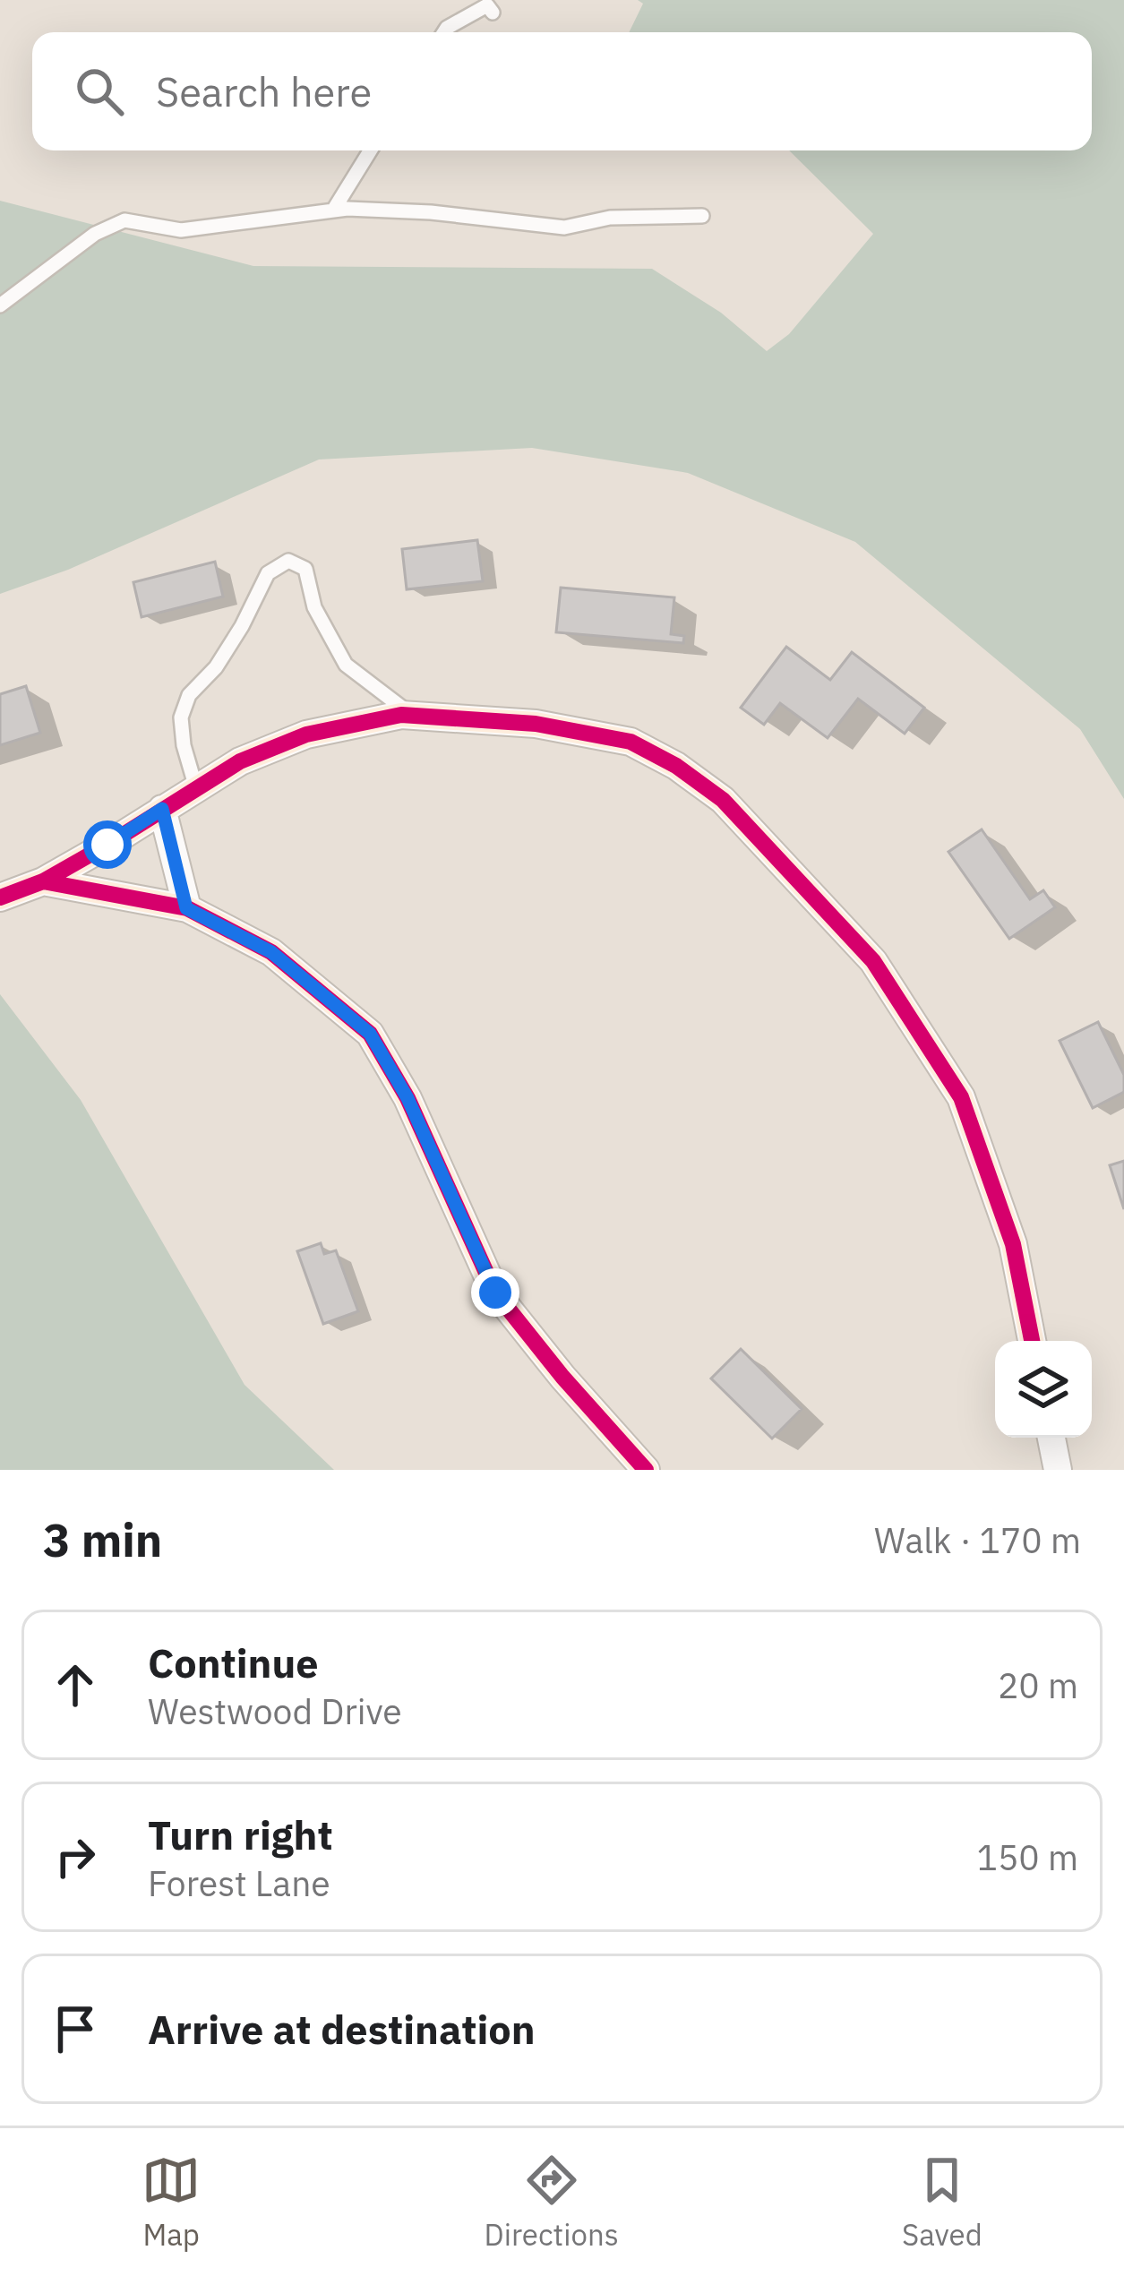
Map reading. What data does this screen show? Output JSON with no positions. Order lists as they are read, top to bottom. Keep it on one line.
{"page":{"search":"Search here","heading":["3 min","Walk · 170 m"],"list":[["Continue","Westwood Drive","20 m"],["Turn right","Forest Lane","150 m"],"Arrive at destination"],"nav":["Map","Directions","Saved"]}}
